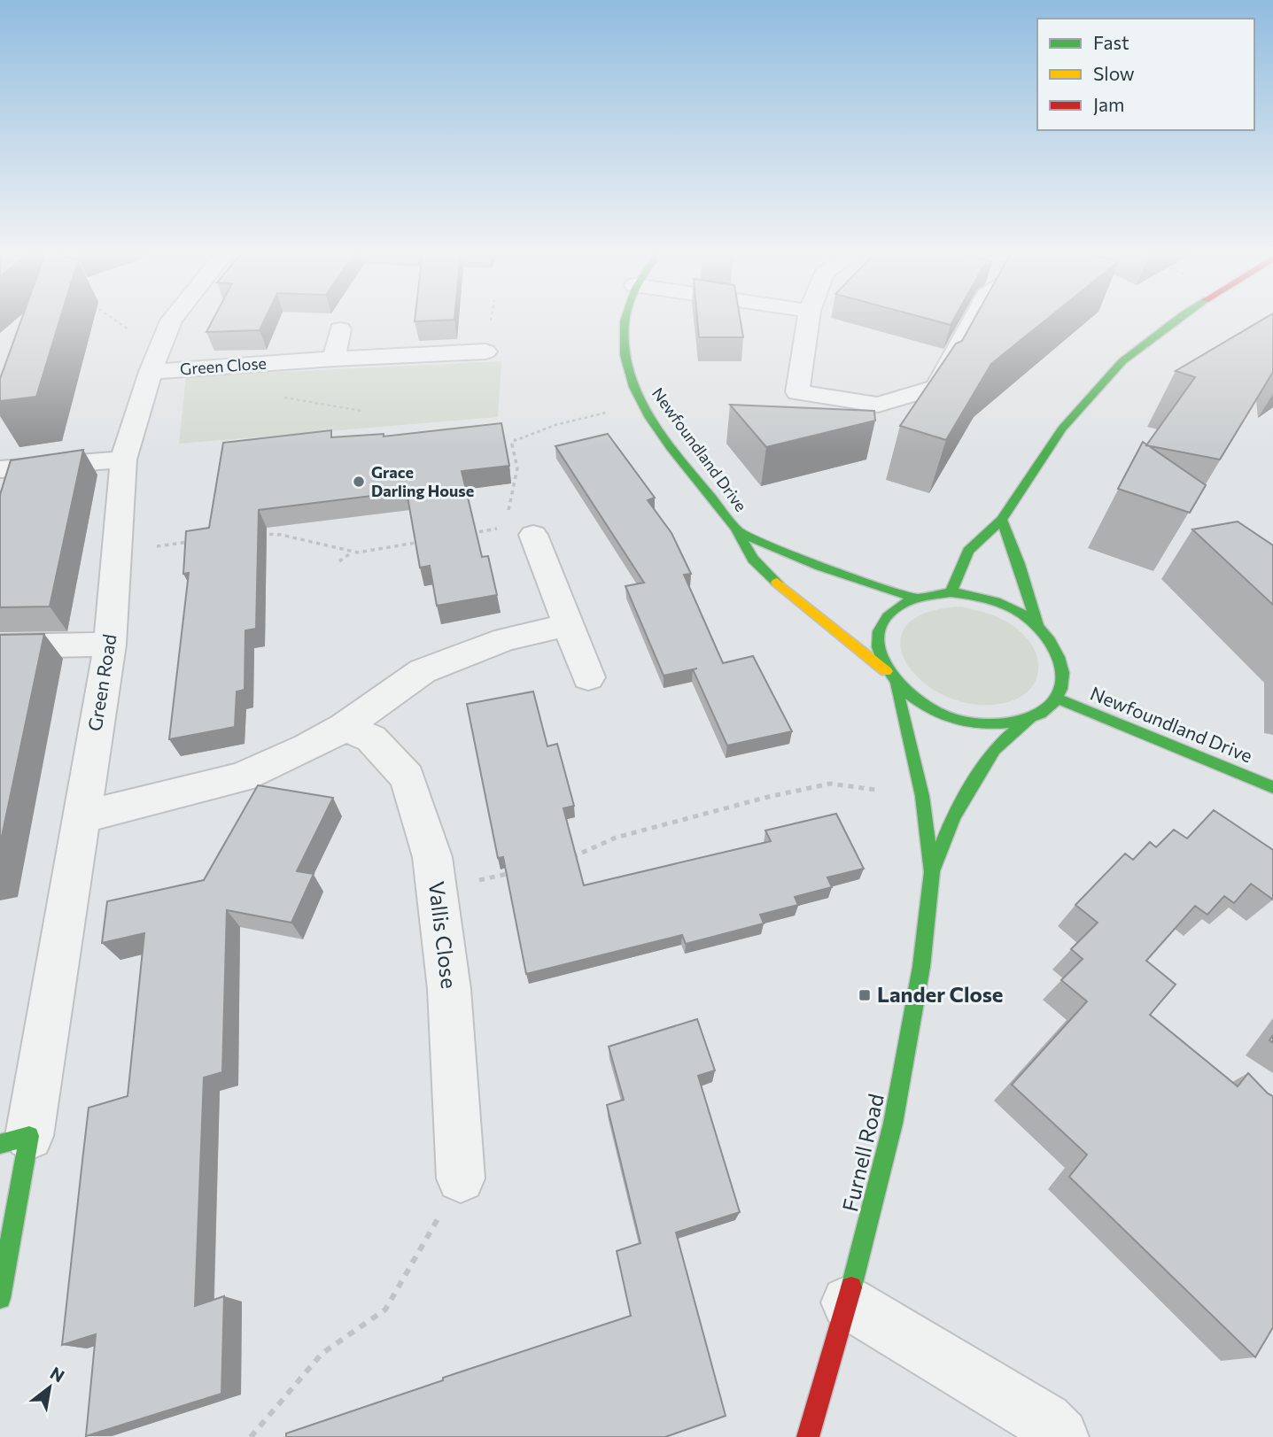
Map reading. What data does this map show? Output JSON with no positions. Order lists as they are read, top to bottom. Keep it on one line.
{"streets":{"street":["Green Close","Newfoundland Drive","Green Road","Vallis Close","Furnell Road"]},"crossings":[["Green Close","Green Road"],["Newfoundland Drive","Furnell Road"]],"places":{"other":["Grace Darling House"],"transit":["Lander Close"]},"legend":["Fast","Slow","Jam"],"north":"top right"}
